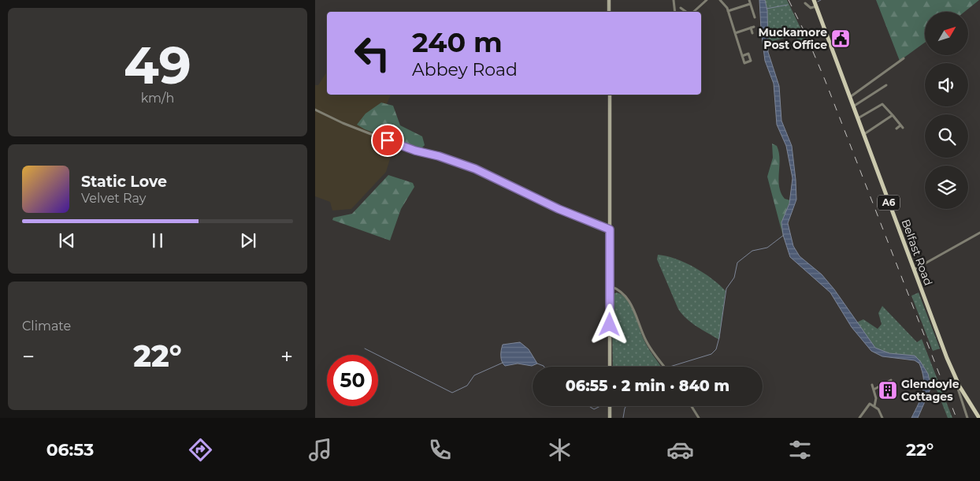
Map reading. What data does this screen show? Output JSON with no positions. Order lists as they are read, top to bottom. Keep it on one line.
{"streets":{"main road":["A6","Belfast Road"]},"places":{"public building":["Muckamore Post Office"],"building":["Glendoyle Cottages"]},"north":"top right","page":{"tile":[["49","km/h"],"Climate"],"turn":["240 m","Abbey Road"],"song":["Static Love","Velvet Ray"],"heat":["−","22°","+"],"limit":"50","trip":"06:55 · 2 min · 840 m","tabs":["06:53","22°"]}}
